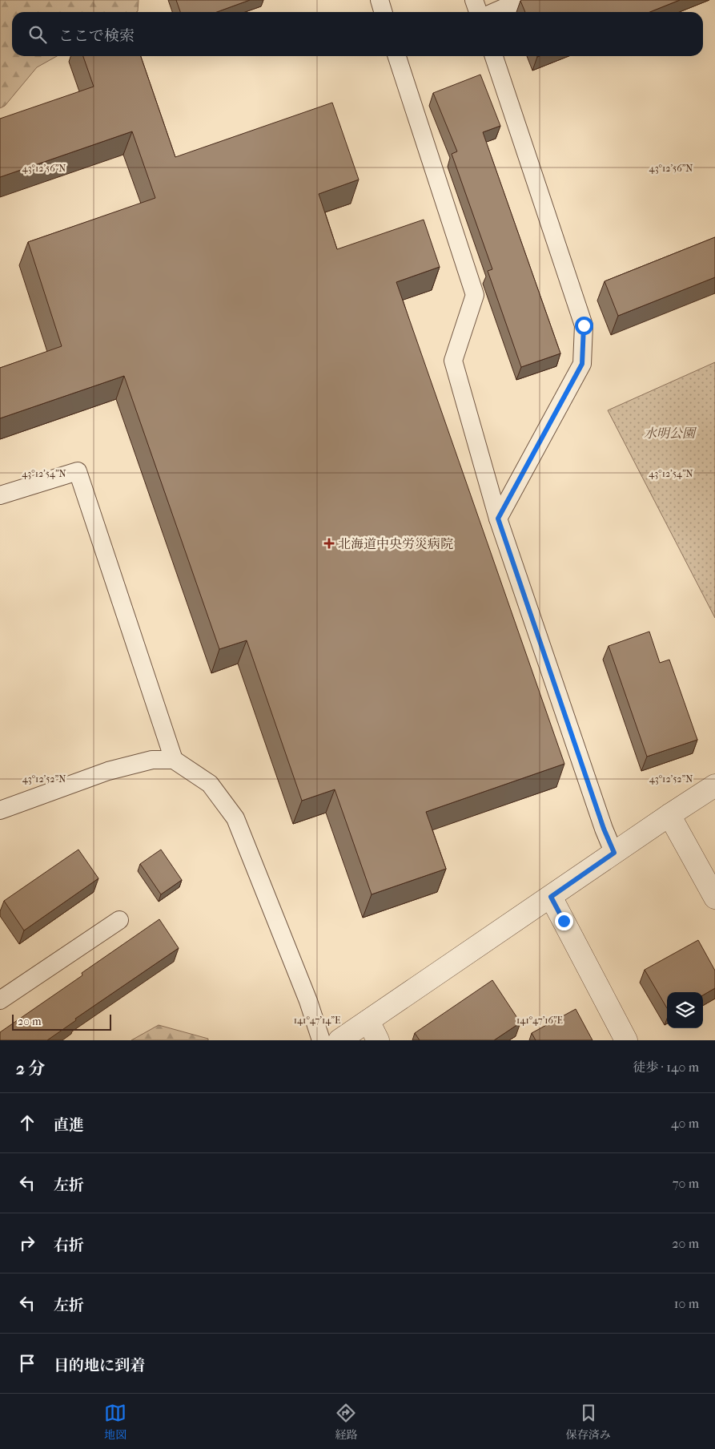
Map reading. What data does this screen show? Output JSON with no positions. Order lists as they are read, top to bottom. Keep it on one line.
{"parks":["水明公園"],"places":{"health":["北海道中央労災病院"]},"scale_bar":"20 m","page":{"search":"ここで検索","scale":"20 m","heading":["2 分","徒歩 · 140 m"],"list":[["直進","40 m"],["左折","70 m"],["右折","20 m"],["左折","10 m"],"目的地に到着"],"nav":["地図","経路","保存済み"]},"coordinates":["43°12'56\"N","43°12'54\"N","43°12'52\"N","141°47'14\"E","141°47'16\"E"]}
